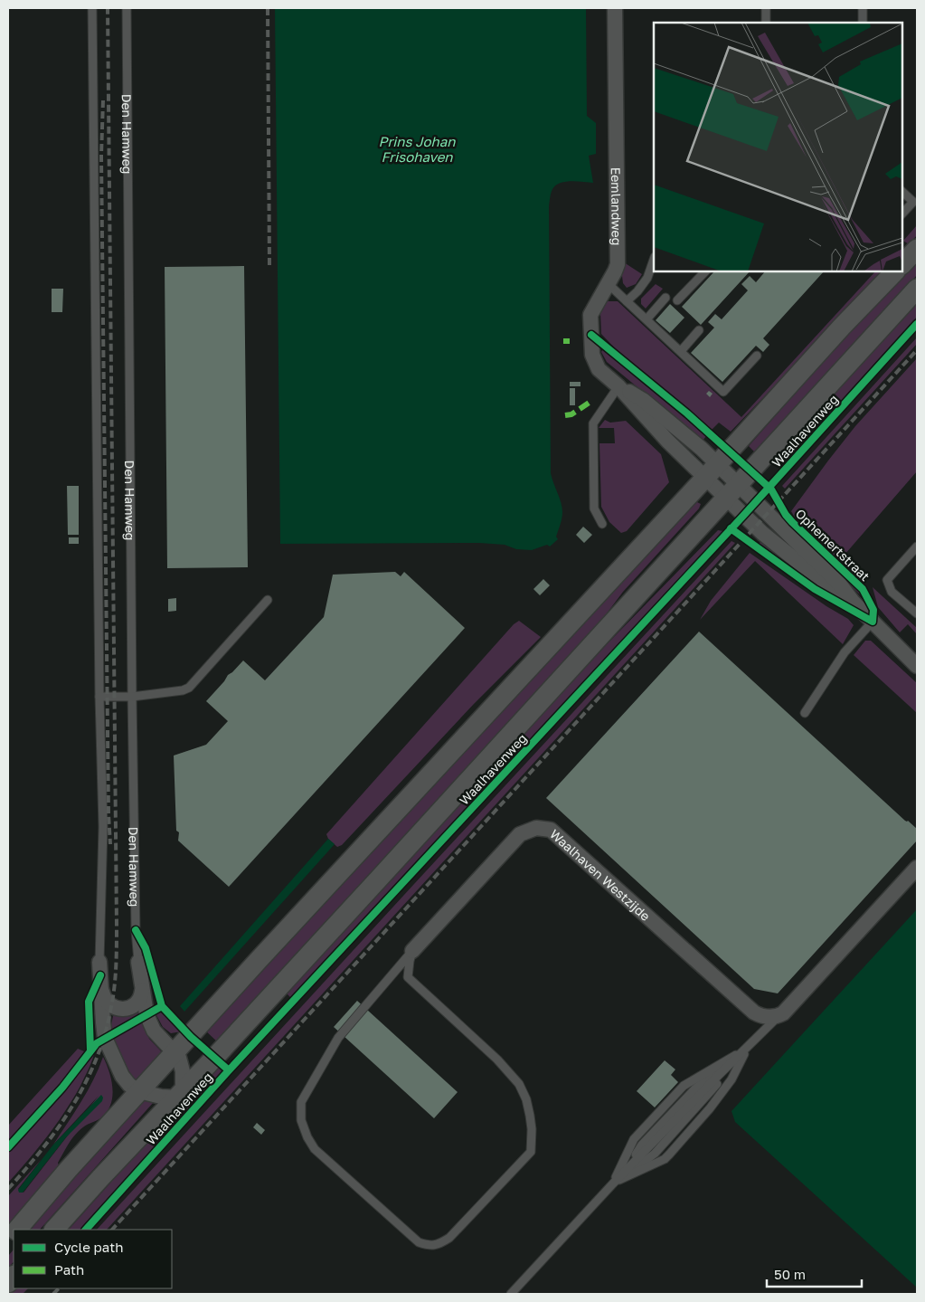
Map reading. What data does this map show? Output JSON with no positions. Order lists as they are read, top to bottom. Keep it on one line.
{"streets":{"street":["Den Hamweg","Eemlandweg","Waalhavenweg","Ophemertstraat","Waalhaven Westzijde"]},"crossings":[["Den Hamweg","Waalhavenweg"],["Eemlandweg","Waalhavenweg"],["Eemlandweg","Ophemertstraat"],["Waalhavenweg","Ophemertstraat"]],"water":["Prins Johan Frisohaven"],"legend":["Cycle path","Path"],"scale_bar":"50 m"}
